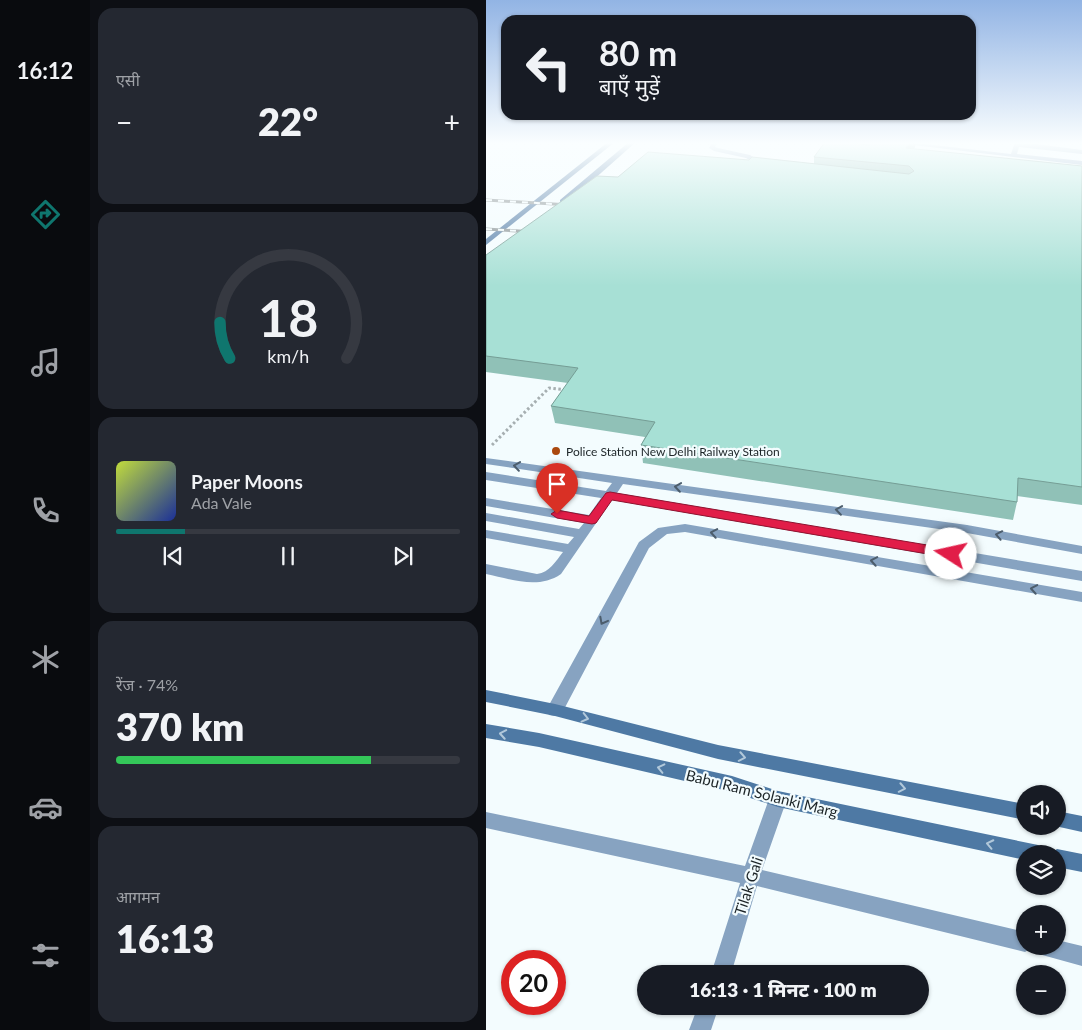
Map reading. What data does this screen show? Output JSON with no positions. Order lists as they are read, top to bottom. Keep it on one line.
{"streets":{"main road":["Babu Ram Solanki Marg"],"street":["Tilak Gali"]},"crossings":[["Babu Ram Solanki Marg","Tilak Gali"]],"places":["Police Station New Delhi Railway Station"],"page":{"tabs":"16:12","tile":["एसी",["रेंज · 74%","370 km"],["आगमन","16:13"]],"turn":["80 m","बाएँ मुड़ें"],"heat":["−","22°","+"],"song":["Paper Moons","Ada Vale"],"map_buttons":["+","−"],"limit":"20","trip":"16:13 · 1 मिनट · 100 m","gauge":["18","km/h"]}}
